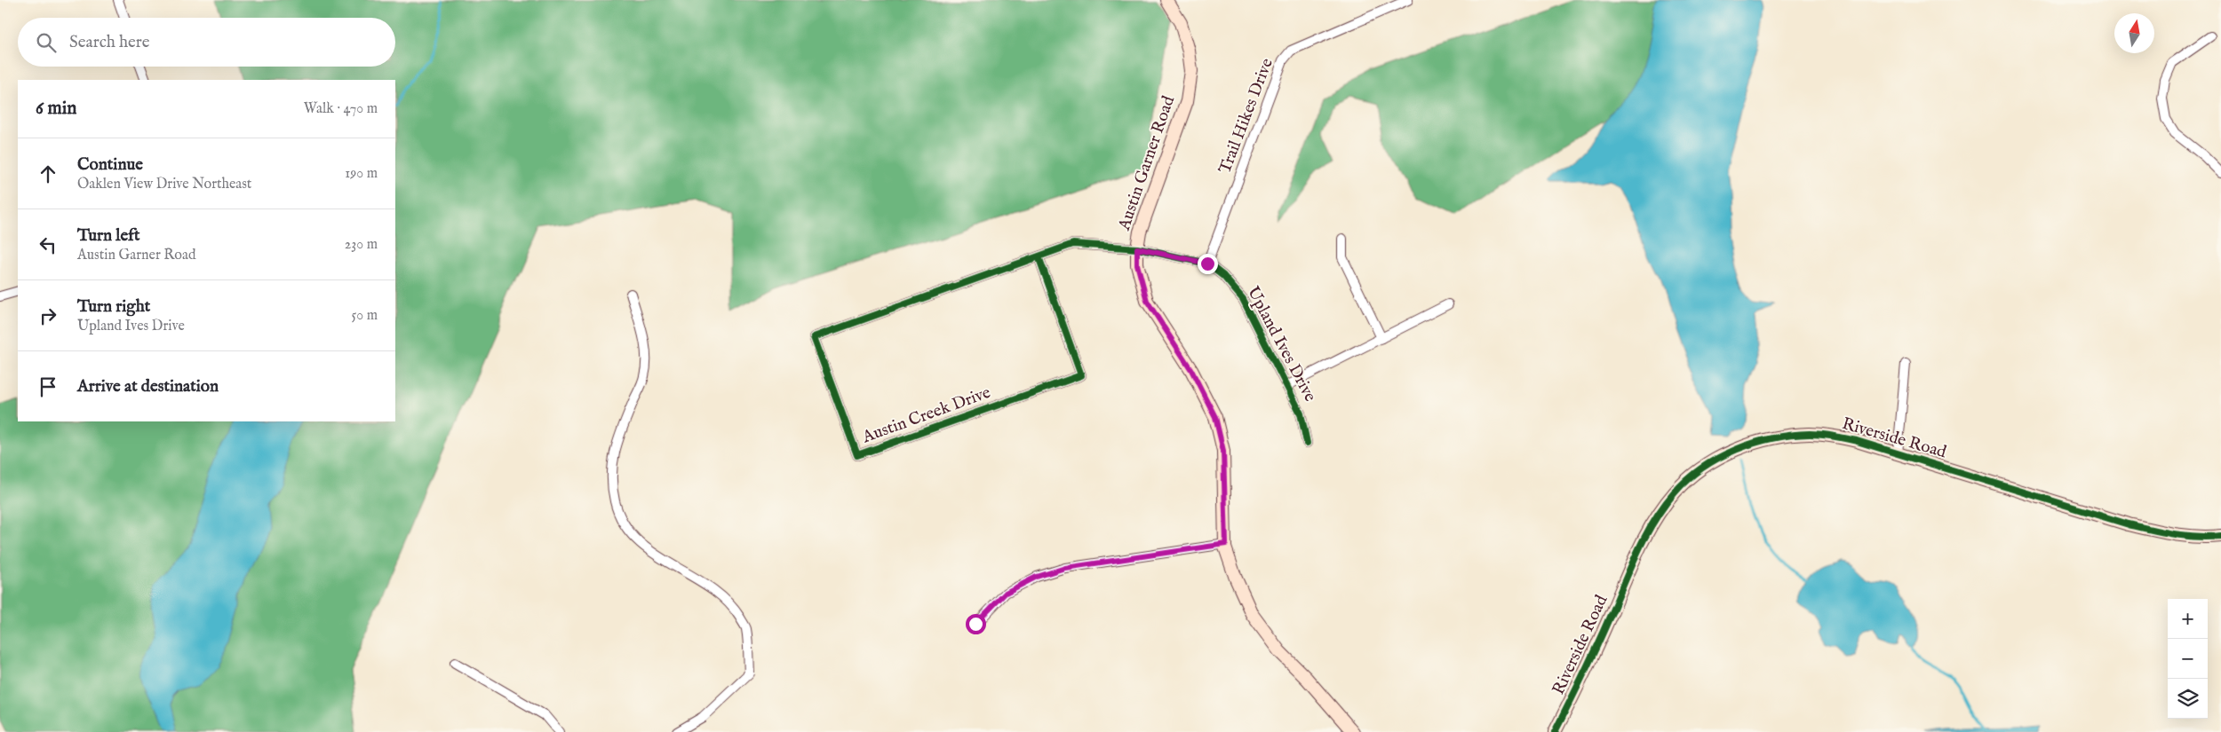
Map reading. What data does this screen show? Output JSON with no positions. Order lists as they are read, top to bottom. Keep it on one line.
{"streets":{"street":["Trail Hikes Drive","Austin Garner Road","Upland Ives Drive","Austin Creek Drive","Riverside Road"]},"crossings":[["Trail Hikes Drive","Upland Ives Drive"],["Austin Garner Road","Upland Ives Drive"],["Austin Garner Road","Austin Creek Drive"],["Upland Ives Drive","Austin Creek Drive"]],"north":"top","page":{"search":"Search here","heading":["6 min","Walk · 470 m"],"list":[["Continue","Oaklen View Drive Northeast","190 m"],["Turn left","Austin Garner Road","230 m"],["Turn right","Upland Ives Drive","50 m"],"Arrive at destination"],"map_buttons":["+","−"]}}
